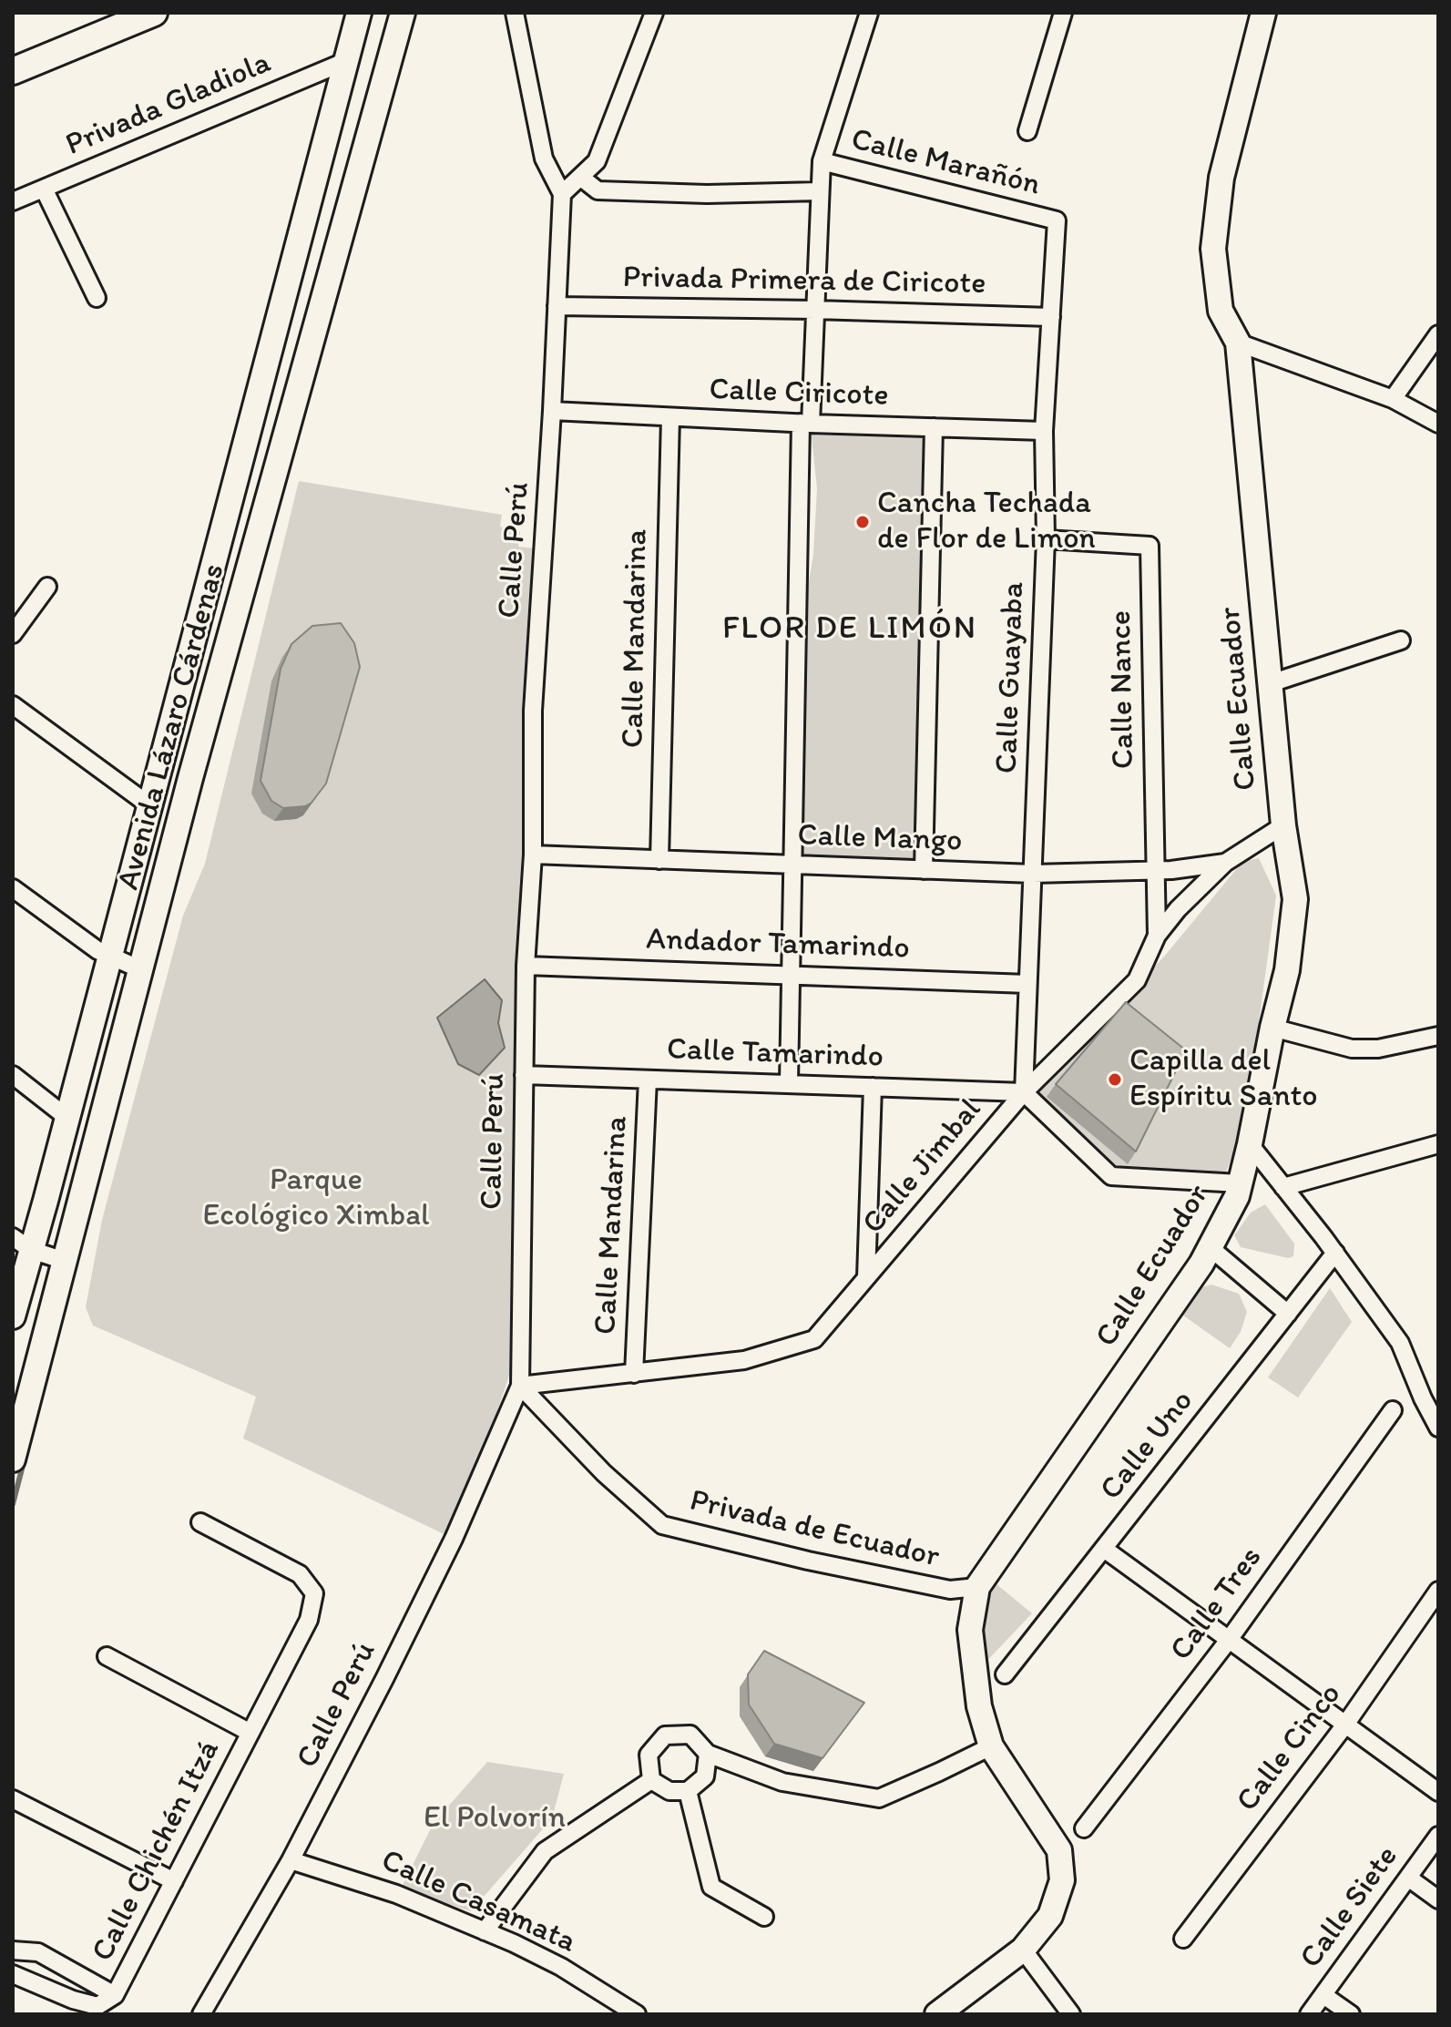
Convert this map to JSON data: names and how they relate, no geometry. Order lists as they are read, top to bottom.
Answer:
{
  "streets": {
    "main road": ["Calle Ecuador", "Avenida Lázaro Cárdenas"],
    "street": [
      "Privada Gladiola",
      "Calle Marañón",
      "Privada Primera de Ciricote",
      "Calle Ciricote",
      "Calle Perú",
      "Calle Mandarina",
      "Calle Guayaba",
      "Calle Nance",
      "Calle Mango",
      "Andador Tamarindo",
      "Calle Tamarindo",
      "Calle Jimbal",
      "Calle Uno",
      "Privada de Ecuador",
      "Calle Tres",
      "Calle Cinco",
      "Calle Chichén Itzá",
      "Calle Casamata",
      "Calle Siete"
    ]
  },
  "crossings": [
    ["Privada Gladiola", "Avenida Lázaro Cárdenas"],
    ["Calle Marañón", "Calle Guayaba"],
    ["Privada Primera de Ciricote", "Calle Perú"],
    ["Privada Primera de Ciricote", "Calle Guayaba"],
    ["Calle Ciricote", "Calle Perú"],
    ["Calle Ciricote", "Calle Mandarina"],
    ["Calle Ciricote", "Calle Guayaba"],
    ["Calle Perú", "Calle Mango"],
    ["Calle Perú", "Andador Tamarindo"],
    ["Calle Perú", "Calle Tamarindo"],
    ["Calle Perú", "Calle Jimbal"],
    ["Calle Perú", "Privada de Ecuador"],
    ["Calle Perú", "Calle Casamata"],
    ["Calle Mandarina", "Calle Mango"],
    ["Calle Mandarina", "Calle Tamarindo"],
    ["Calle Mandarina", "Calle Jimbal"],
    ["Calle Guayaba", "Calle Nance"],
    ["Calle Guayaba", "Calle Mango"],
    ["Calle Guayaba", "Andador Tamarindo"],
    ["Calle Guayaba", "Calle Tamarindo"],
    ["Calle Guayaba", "Calle Jimbal"],
    ["Calle Nance", "Calle Mango"],
    ["Calle Nance", "Calle Jimbal"],
    ["Calle Ecuador", "Calle Jimbal"],
    ["Calle Ecuador", "Privada de Ecuador"],
    ["Calle Mango", "Calle Jimbal"],
    ["Calle Tamarindo", "Calle Jimbal"],
    ["Calle Jimbal", "Privada de Ecuador"]
  ],
  "districts": ["FLOR DE LIMÓN"],
  "parks": ["Parque Ecológico Ximbal", "El Polvorín"],
  "places": ["Cancha Techada de Flor de Limon", "Capilla del Espíritu Santo"]
}
